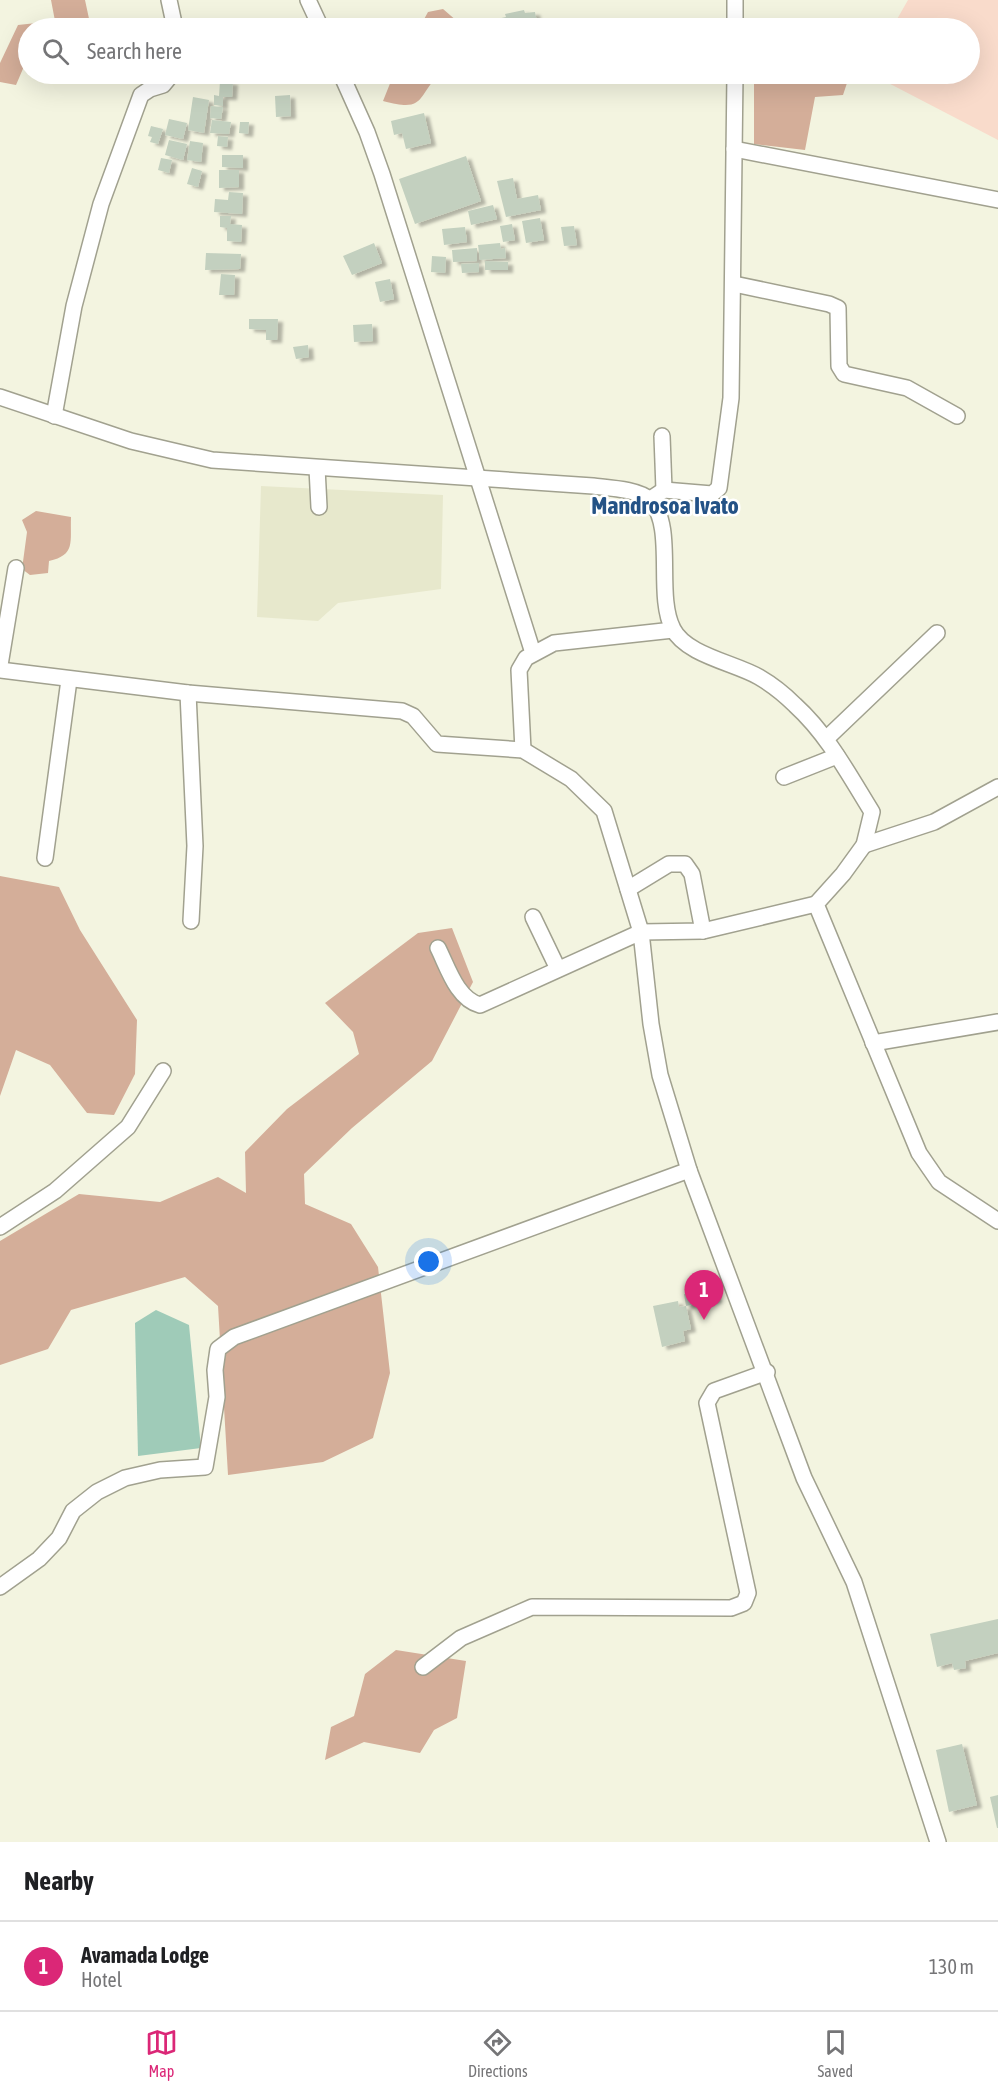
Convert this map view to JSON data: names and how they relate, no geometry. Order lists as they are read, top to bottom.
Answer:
{
  "districts": ["Mandrosoa Ivato"],
  "page": {
    "search": "Search here",
    "pins": "1",
    "heading": "Nearby",
    "list": [
      {
        "mark": "1",
        "name": "Avamada Lodge",
        "note": "Hotel",
        "value": "130 m"
      }
    ],
    "nav": ["Map", "Directions", "Saved"]
  }
}
